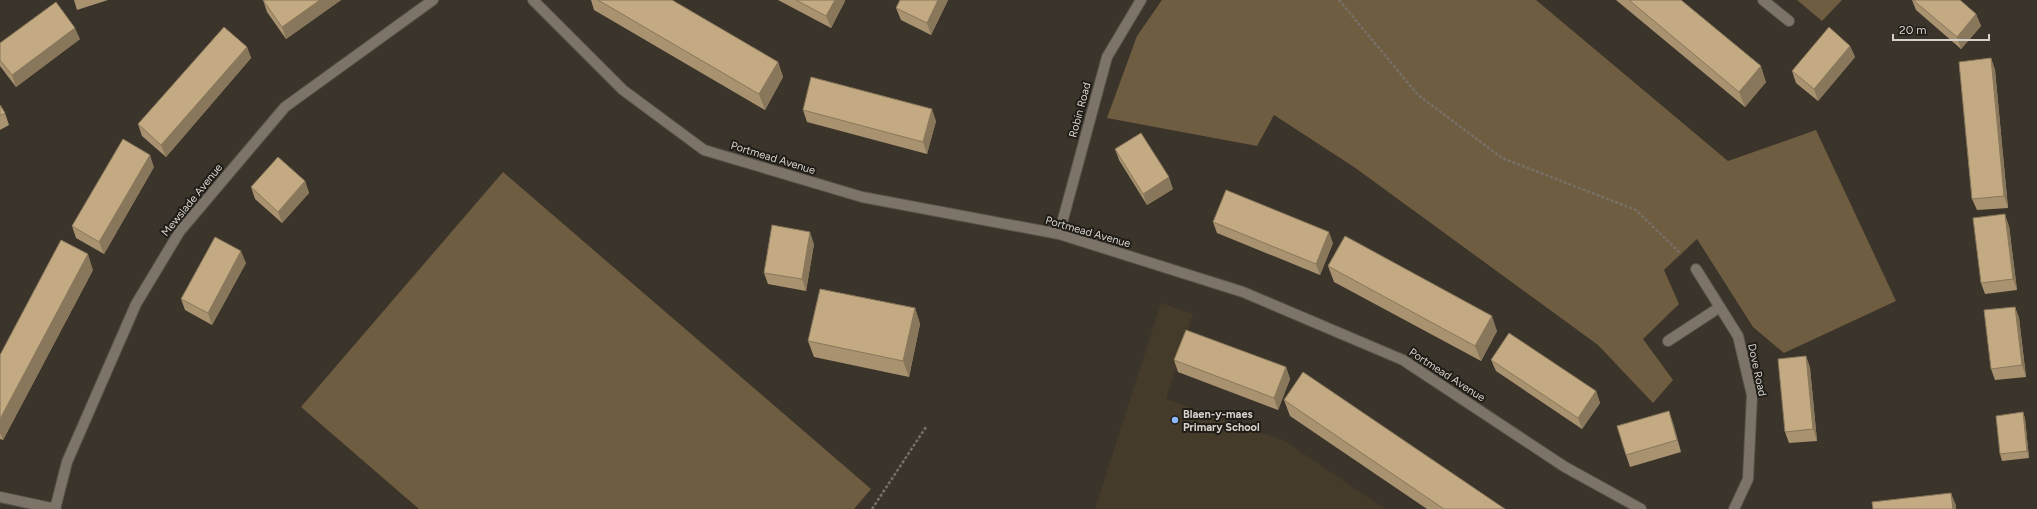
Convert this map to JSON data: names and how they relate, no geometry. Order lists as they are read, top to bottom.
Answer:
{
  "streets": {
    "street": [
      "Robin Road",
      "Portmead Avenue",
      "Mewslade Avenue",
      "Dove Road"
    ]
  },
  "crossings": [
    ["Robin Road", "Portmead Avenue"]
  ],
  "places": ["Blaen-y-maes Primary School"],
  "scale_bar": "20 m"
}
